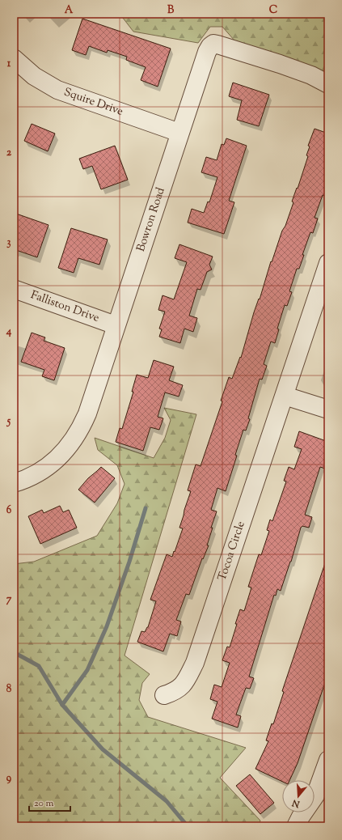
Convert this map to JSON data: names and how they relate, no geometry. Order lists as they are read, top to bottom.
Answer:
{
  "streets": {
    "street": [
      "Squire Drive",
      "Bowron Road",
      "Falliston Drive",
      "Tocoa Circle"
    ]
  },
  "crossings": [
    ["Squire Drive", "Bowron Road"],
    ["Bowron Road", "Falliston Drive"]
  ],
  "scale_bar": "20 m",
  "north": "bottom",
  "grid": {
    "columns": ["A", "B", "C"],
    "rows": [
      "1",
      "2",
      "3",
      "4",
      "5",
      "6",
      "7",
      "8",
      "9"
    ]
  }
}
